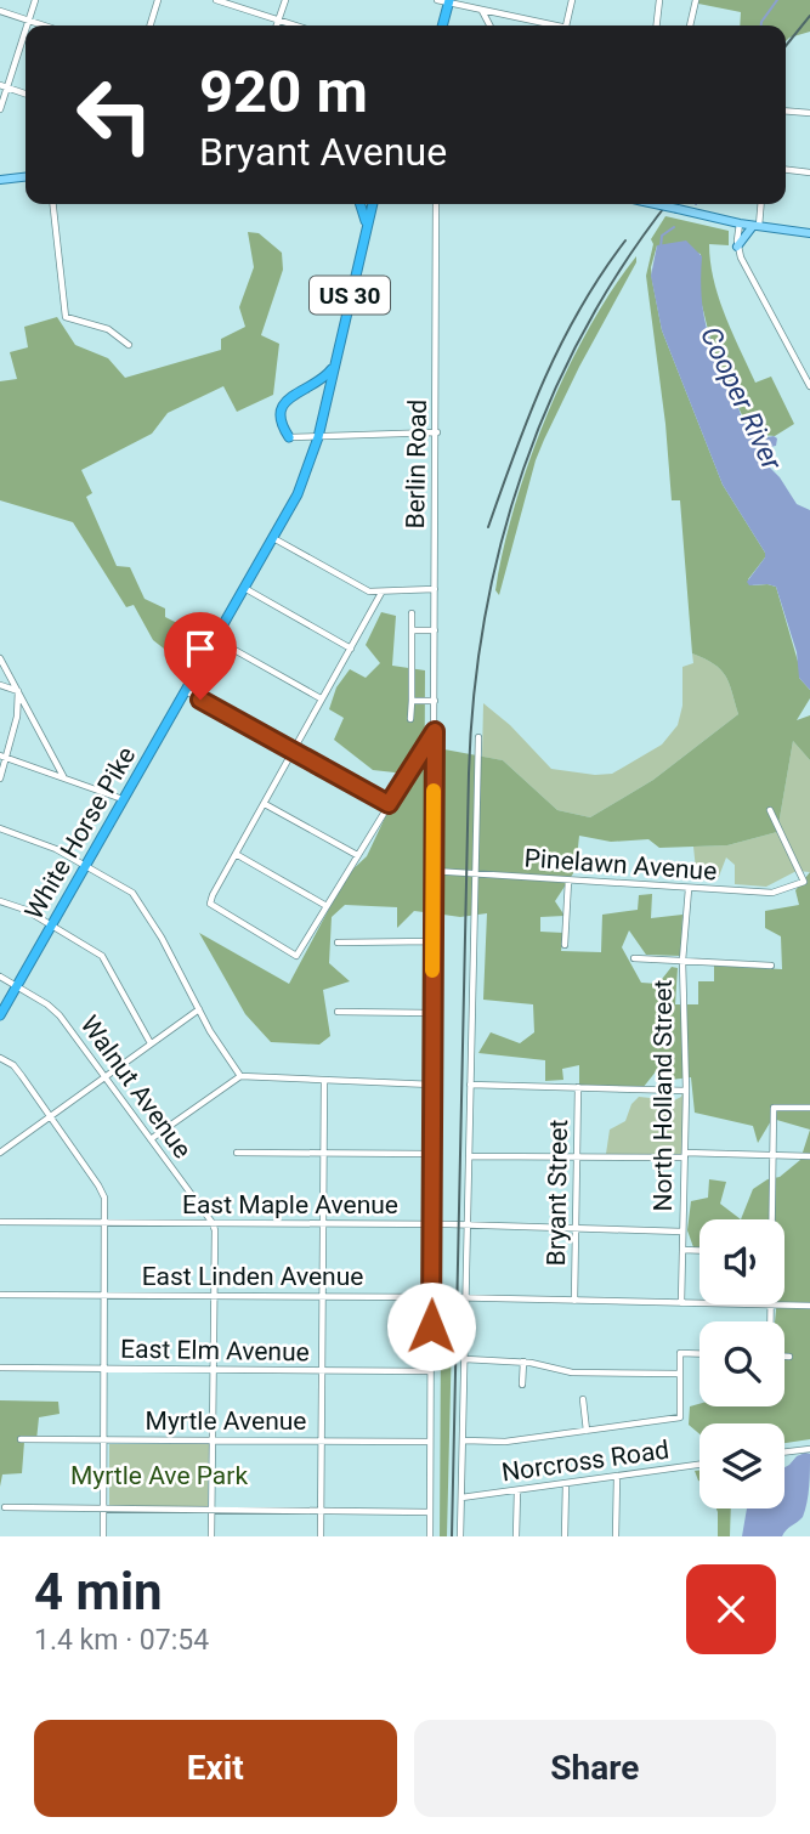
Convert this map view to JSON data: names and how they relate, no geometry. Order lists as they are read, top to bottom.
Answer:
{
  "streets": {
    "highway": ["US 30", "White Horse Pike"],
    "street": [
      "Berlin Road",
      "Pinelawn Avenue",
      "Walnut Avenue",
      "North Holland Street",
      "Bryant Street",
      "East Maple Avenue",
      "East Linden Avenue",
      "East Elm Avenue",
      "Myrtle Avenue",
      "Norcross Road"
    ]
  },
  "crossings": [
    ["Berlin Road", "Pinelawn Avenue"],
    ["Berlin Road", "East Maple Avenue"],
    ["Berlin Road", "East Linden Avenue"],
    ["Berlin Road", "East Elm Avenue"],
    ["Berlin Road", "Myrtle Avenue"],
    ["White Horse Pike", "Walnut Avenue"],
    ["Pinelawn Avenue", "North Holland Street"],
    ["Walnut Avenue", "East Maple Avenue"],
    ["North Holland Street", "East Maple Avenue"],
    ["North Holland Street", "East Linden Avenue"],
    ["Bryant Street", "East Maple Avenue"],
    ["Bryant Street", "East Linden Avenue"]
  ],
  "water": ["Cooper River"],
  "parks": ["Myrtle Ave Park"],
  "page": {
    "turn": ["920 m", "Bryant Avenue"],
    "heading": ["4 min", "1.4 km · 07:54"],
    "buttons": ["Exit", "Share"]
  }
}
